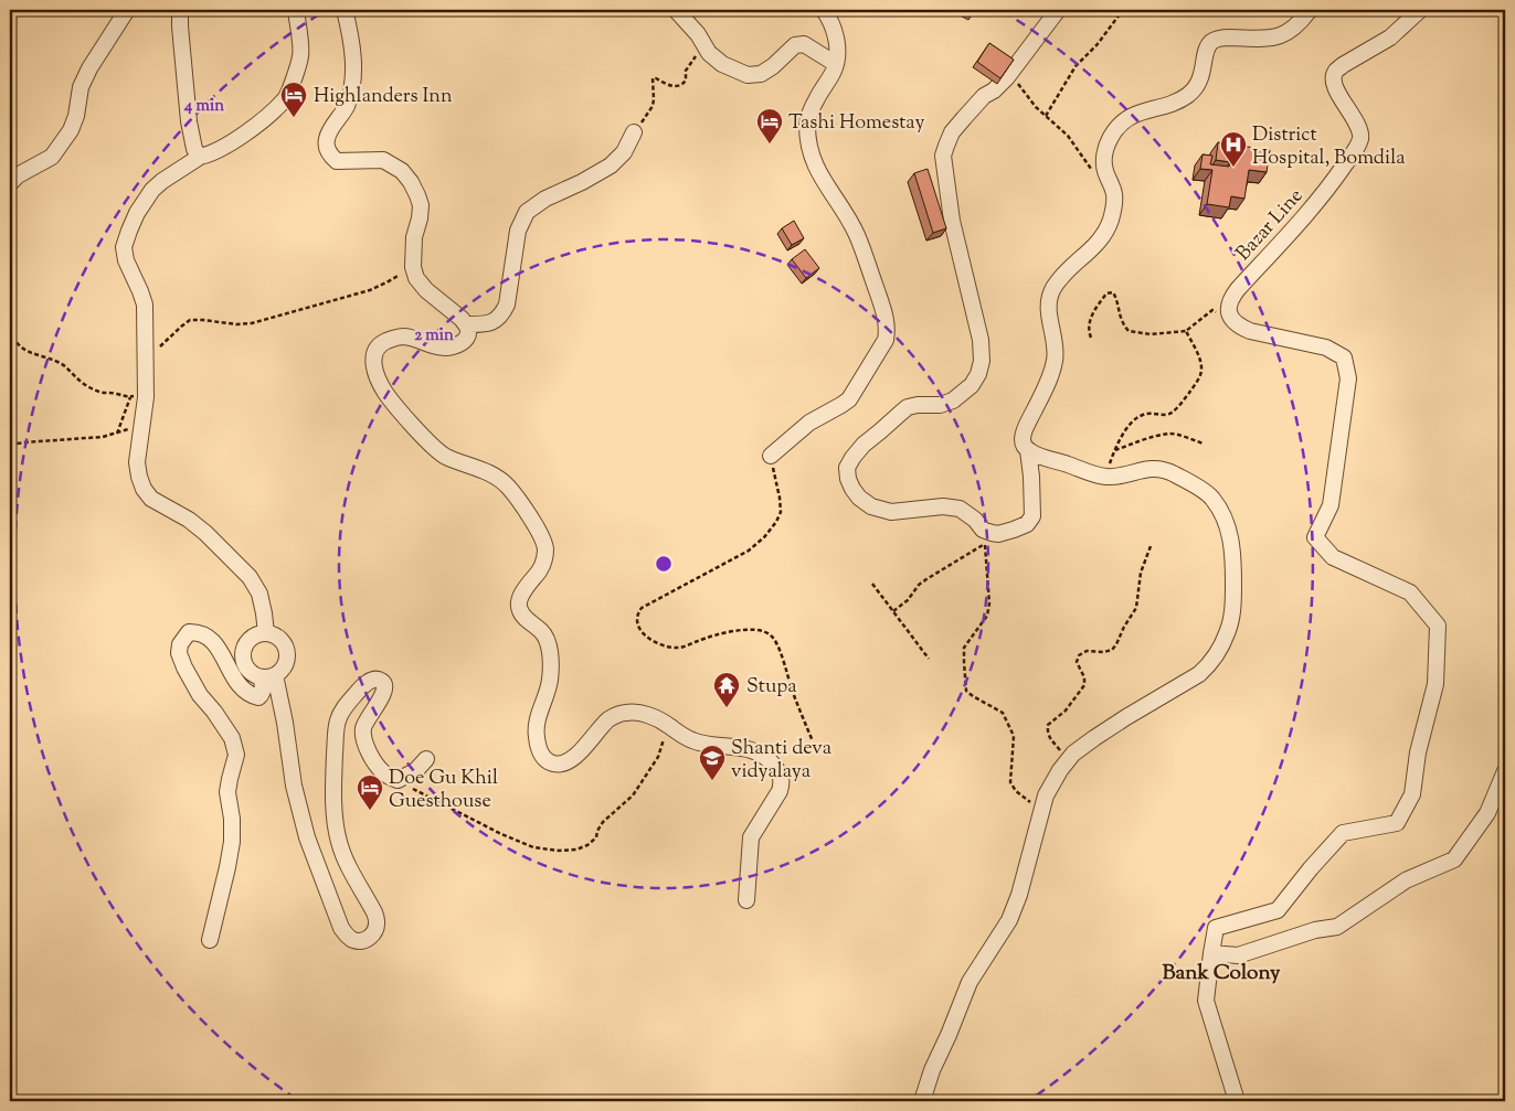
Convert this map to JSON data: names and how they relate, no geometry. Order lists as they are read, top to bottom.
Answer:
{
  "streets": {
    "street": ["Bazar Line"]
  },
  "districts": ["Bank Colony"],
  "places": {
    "hotel": ["Highlanders Inn", "Tashi Homestay", "Doe Gu Khil Guesthouse"],
    "hospital": ["District Hospital, Bomdila"],
    "temple": ["Stupa"],
    "school or university": ["Shanti deva vidyalaya"]
  },
  "rings": ["4 min", "2 min"]
}
